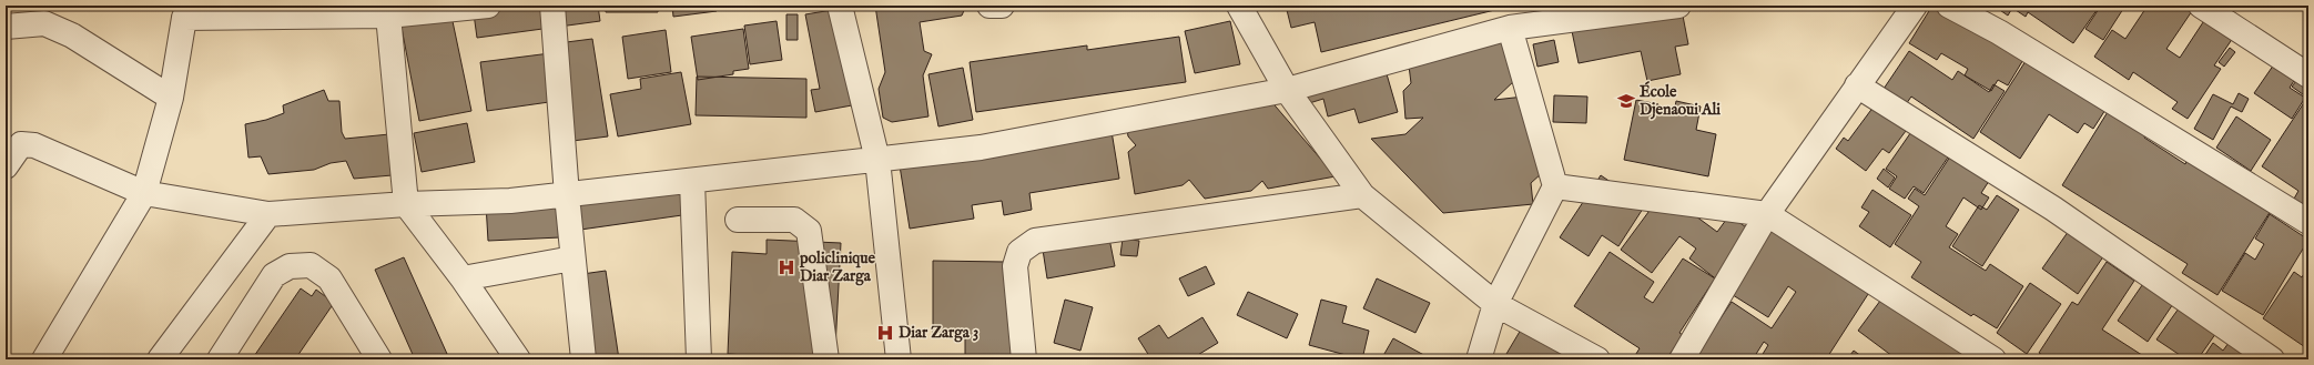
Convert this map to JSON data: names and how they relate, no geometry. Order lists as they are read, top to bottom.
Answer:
{
  "places": {
    "school or university": ["École Djenaoui Ali"],
    "hospital": ["policlinique Diar Zarga", "Diar Zarga 3"]
  }
}
